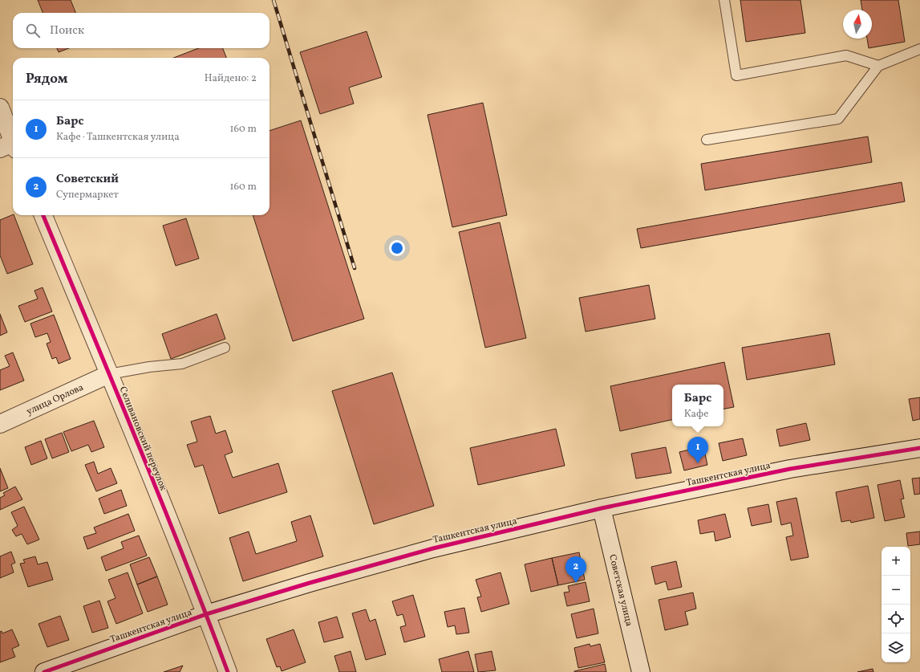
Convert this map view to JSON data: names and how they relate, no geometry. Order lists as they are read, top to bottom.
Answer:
{
  "streets": {
    "street": [
      "улица Орлова",
      "Селивановский переулок",
      "Ташкентская улица",
      "Советская улица"
    ]
  },
  "crossings": [
    ["улица Орлова", "Селивановский переулок"],
    ["Селивановский переулок", "Ташкентская улица"],
    ["Ташкентская улица", "Советская улица"]
  ],
  "north": "top",
  "page": {
    "search": "Поиск",
    "heading": ["Рядом", "Найдено: 2"],
    "list": [
      {
        "mark": "1",
        "name": "Барс",
        "note": "Кафе · Ташкентская улица",
        "value": "160 m"
      },
      {
        "mark": "2",
        "name": "Советский",
        "note": "Супермаркет",
        "value": "160 m"
      }
    ],
    "popup": ["Барс", "Кафе"],
    "pins": ["1", "2"],
    "map_buttons": ["+", "−"]
  }
}
